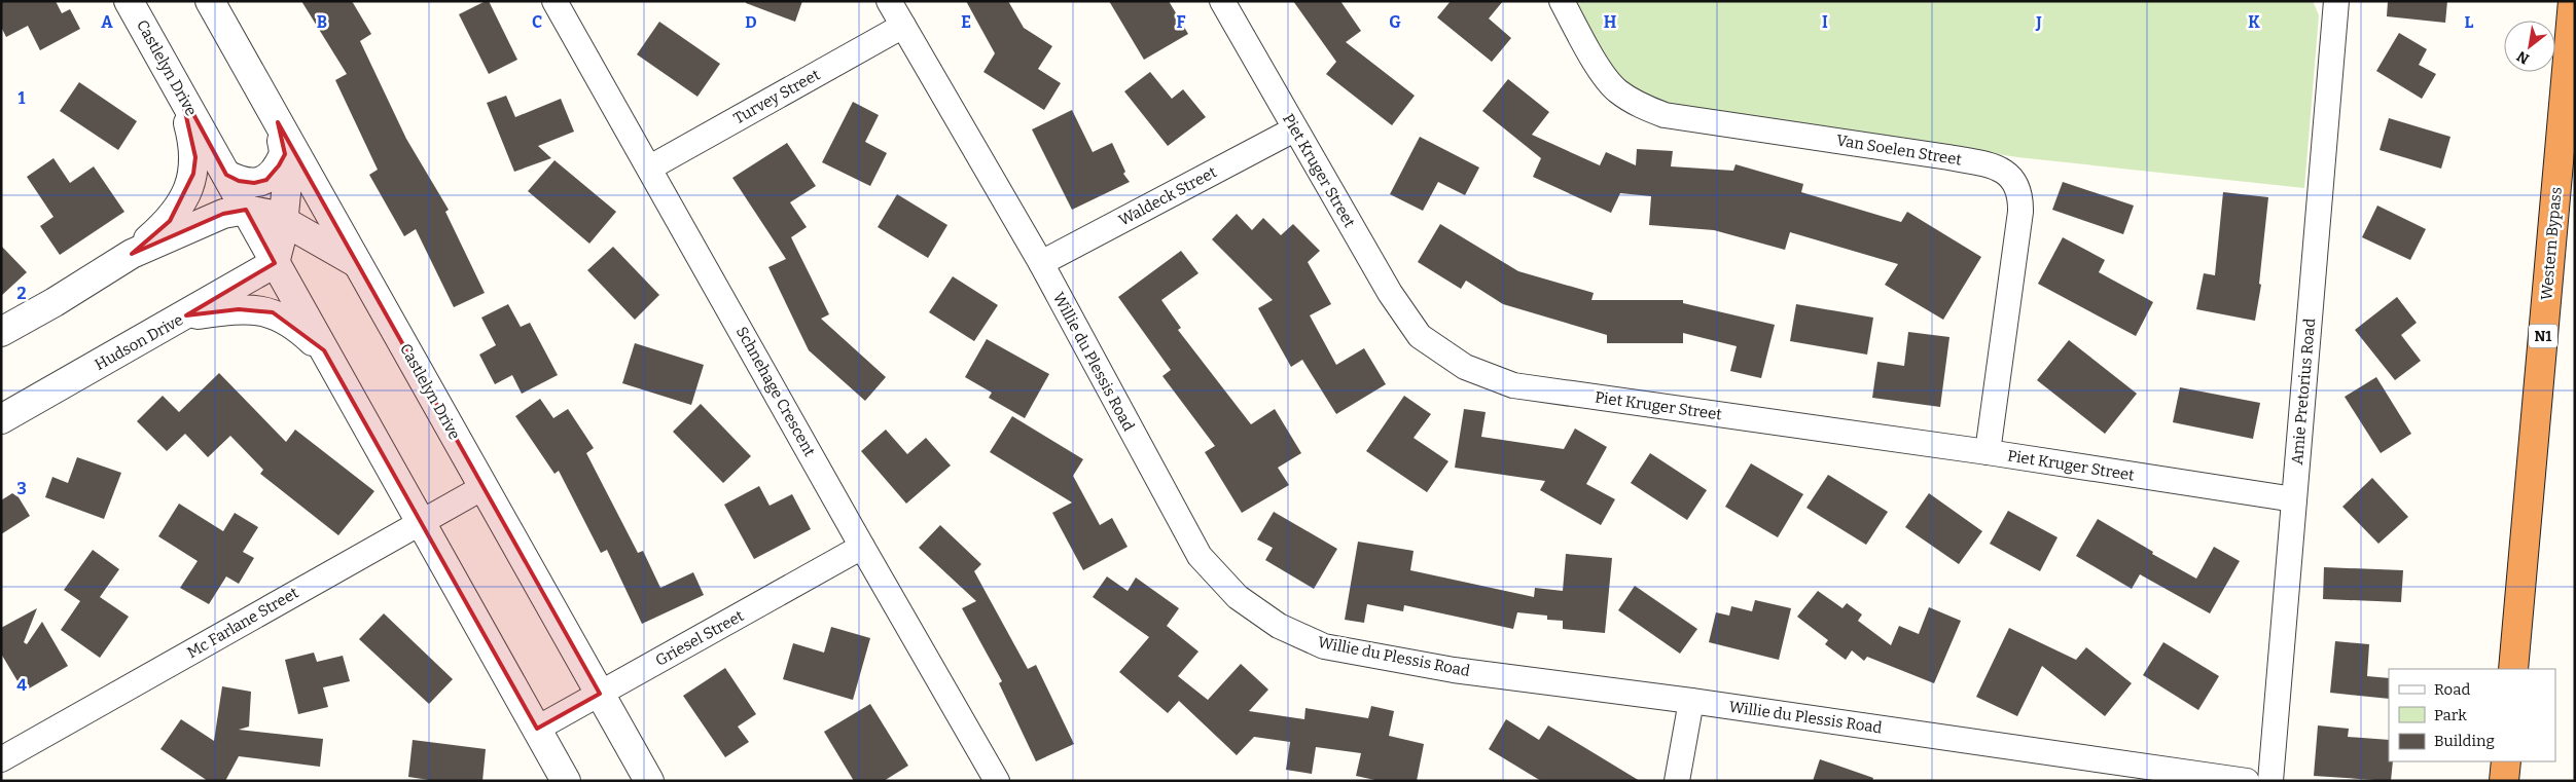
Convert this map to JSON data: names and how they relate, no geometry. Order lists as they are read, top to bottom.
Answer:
{
  "streets": {
    "highway": ["Western Bypass", "N1"],
    "street": [
      "Castlelyn Drive",
      "Turvey Street",
      "Van Soelen Street",
      "Piet Kruger Street",
      "Waldeck Street",
      "Hudson Drive",
      "Willie du Plessis Road",
      "Schnehage Crescent",
      "Amie Pretorius Road",
      "Mc Farlane Street",
      "Griesel Street"
    ]
  },
  "crossings": [
    ["Castlelyn Drive", "Hudson Drive"],
    ["Castlelyn Drive", "Mc Farlane Street"],
    ["Castlelyn Drive", "Griesel Street"],
    ["Turvey Street", "Willie du Plessis Road"],
    ["Turvey Street", "Schnehage Crescent"],
    ["Van Soelen Street", "Piet Kruger Street"],
    ["Piet Kruger Street", "Waldeck Street"],
    ["Piet Kruger Street", "Amie Pretorius Road"],
    ["Waldeck Street", "Willie du Plessis Road"],
    ["Schnehage Crescent", "Griesel Street"]
  ],
  "legend": ["Road", "Park", "Building"],
  "north": "bottom left",
  "grid": {
    "columns": [
      "A",
      "B",
      "C",
      "D",
      "E",
      "F",
      "G",
      "H",
      "I",
      "J",
      "K",
      "L"
    ],
    "rows": [
      "1",
      "2",
      "3",
      "4"
    ]
  }
}
